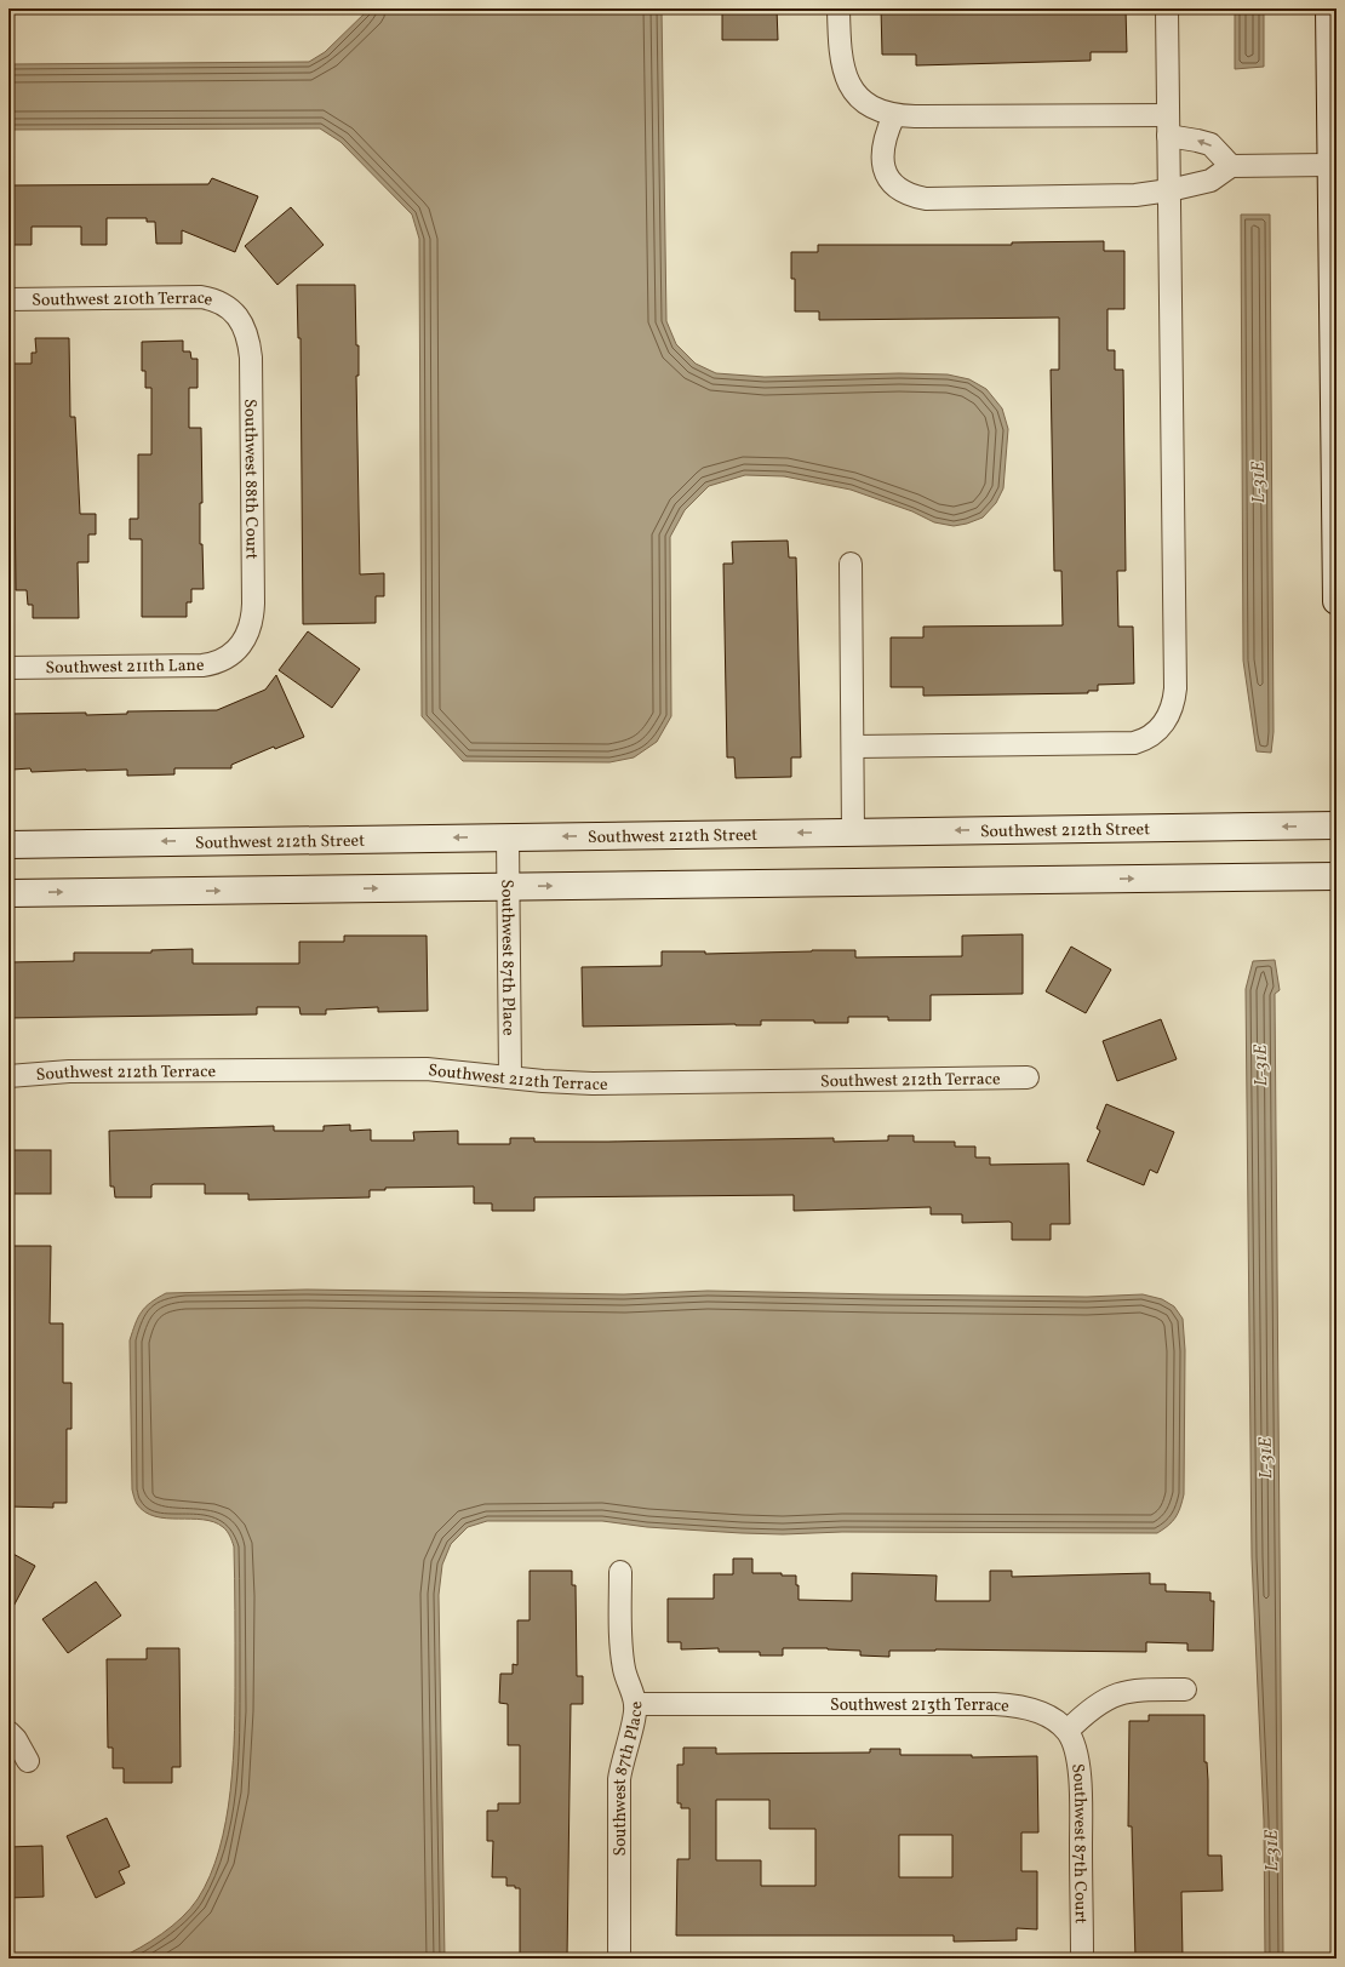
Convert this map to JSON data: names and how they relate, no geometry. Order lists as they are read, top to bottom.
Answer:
{
  "streets": {
    "street": [
      "Southwest 210th Terrace",
      "Southwest 88th Court",
      "Southwest 211th Lane",
      "Southwest 212th Street",
      "Southwest 87th Place",
      "Southwest 212th Terrace",
      "Southwest 213th Terrace",
      "Southwest 87th Court"
    ]
  },
  "crossings": [
    ["Southwest 210th Terrace", "Southwest 88th Court"],
    ["Southwest 88th Court", "Southwest 211th Lane"],
    ["Southwest 212th Street", "Southwest 87th Place"],
    ["Southwest 87th Place", "Southwest 212th Terrace"],
    ["Southwest 87th Place", "Southwest 213th Terrace"],
    ["Southwest 213th Terrace", "Southwest 87th Court"]
  ],
  "water": ["L-31E"]
}
